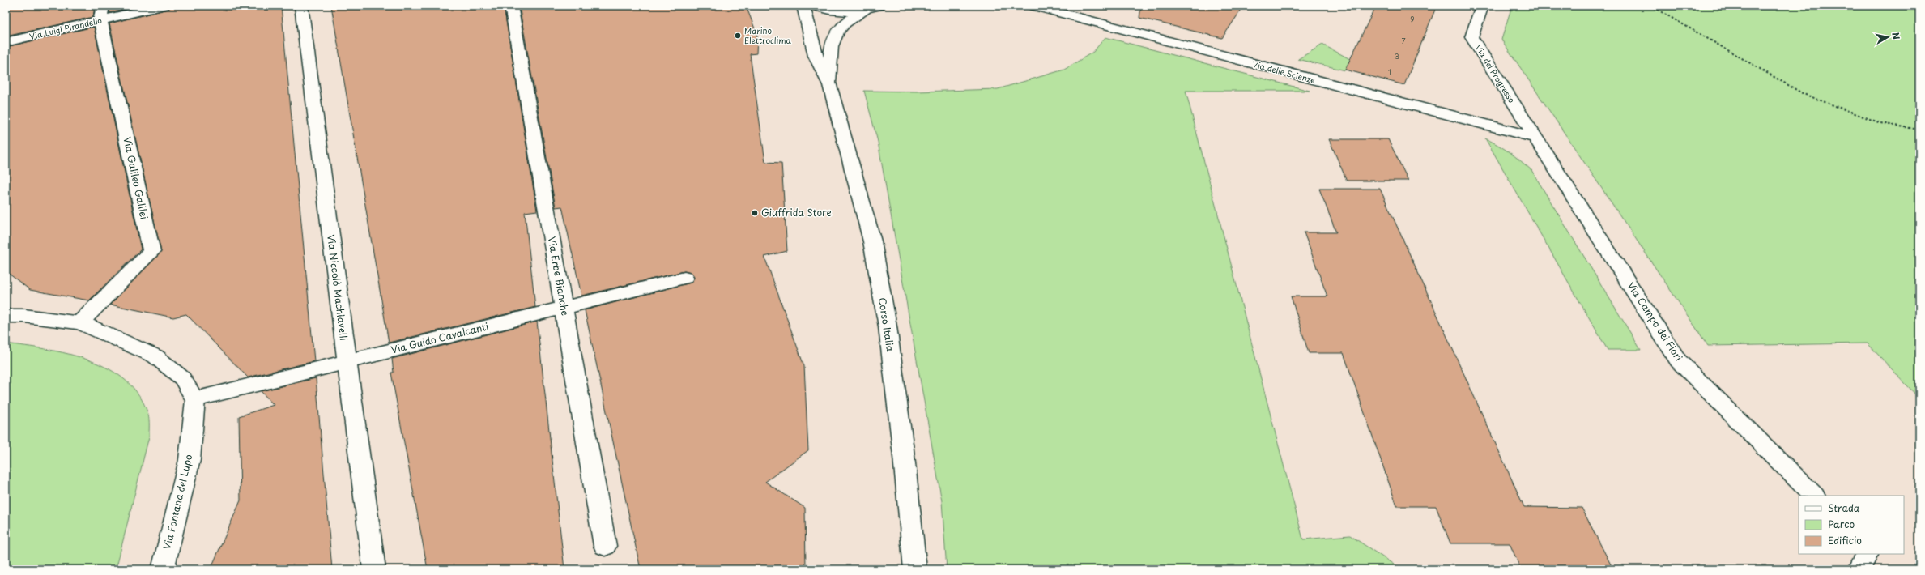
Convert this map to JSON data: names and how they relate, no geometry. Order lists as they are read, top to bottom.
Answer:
{
  "streets": {
    "street": [
      "Via Luigi Pirandello",
      "Via delle Scienze",
      "Via del Progresso",
      "Via Galileo Galilei",
      "Via Erbe Bianche",
      "Via Niccolò Machiavelli",
      "Via Campo dei Fiori",
      "Corso Italia",
      "Via Guido Cavalcanti",
      "Via Fontana del Lupo"
    ]
  },
  "crossings": [
    ["Via Luigi Pirandello", "Via Galileo Galilei"],
    ["Via delle Scienze", "Via del Progresso"],
    ["Via delle Scienze", "Via Campo dei Fiori"],
    ["Via del Progresso", "Via Campo dei Fiori"],
    ["Via Erbe Bianche", "Via Guido Cavalcanti"],
    ["Via Niccolò Machiavelli", "Via Guido Cavalcanti"],
    ["Via Guido Cavalcanti", "Via Fontana del Lupo"]
  ],
  "places": ["Marino Elettroclima", "Giuffrida Store"],
  "house_numbers": [
    "9",
    "7",
    "3",
    "1"
  ],
  "legend": ["Strada", "Parco", "Edificio"],
  "north": "right"
}
